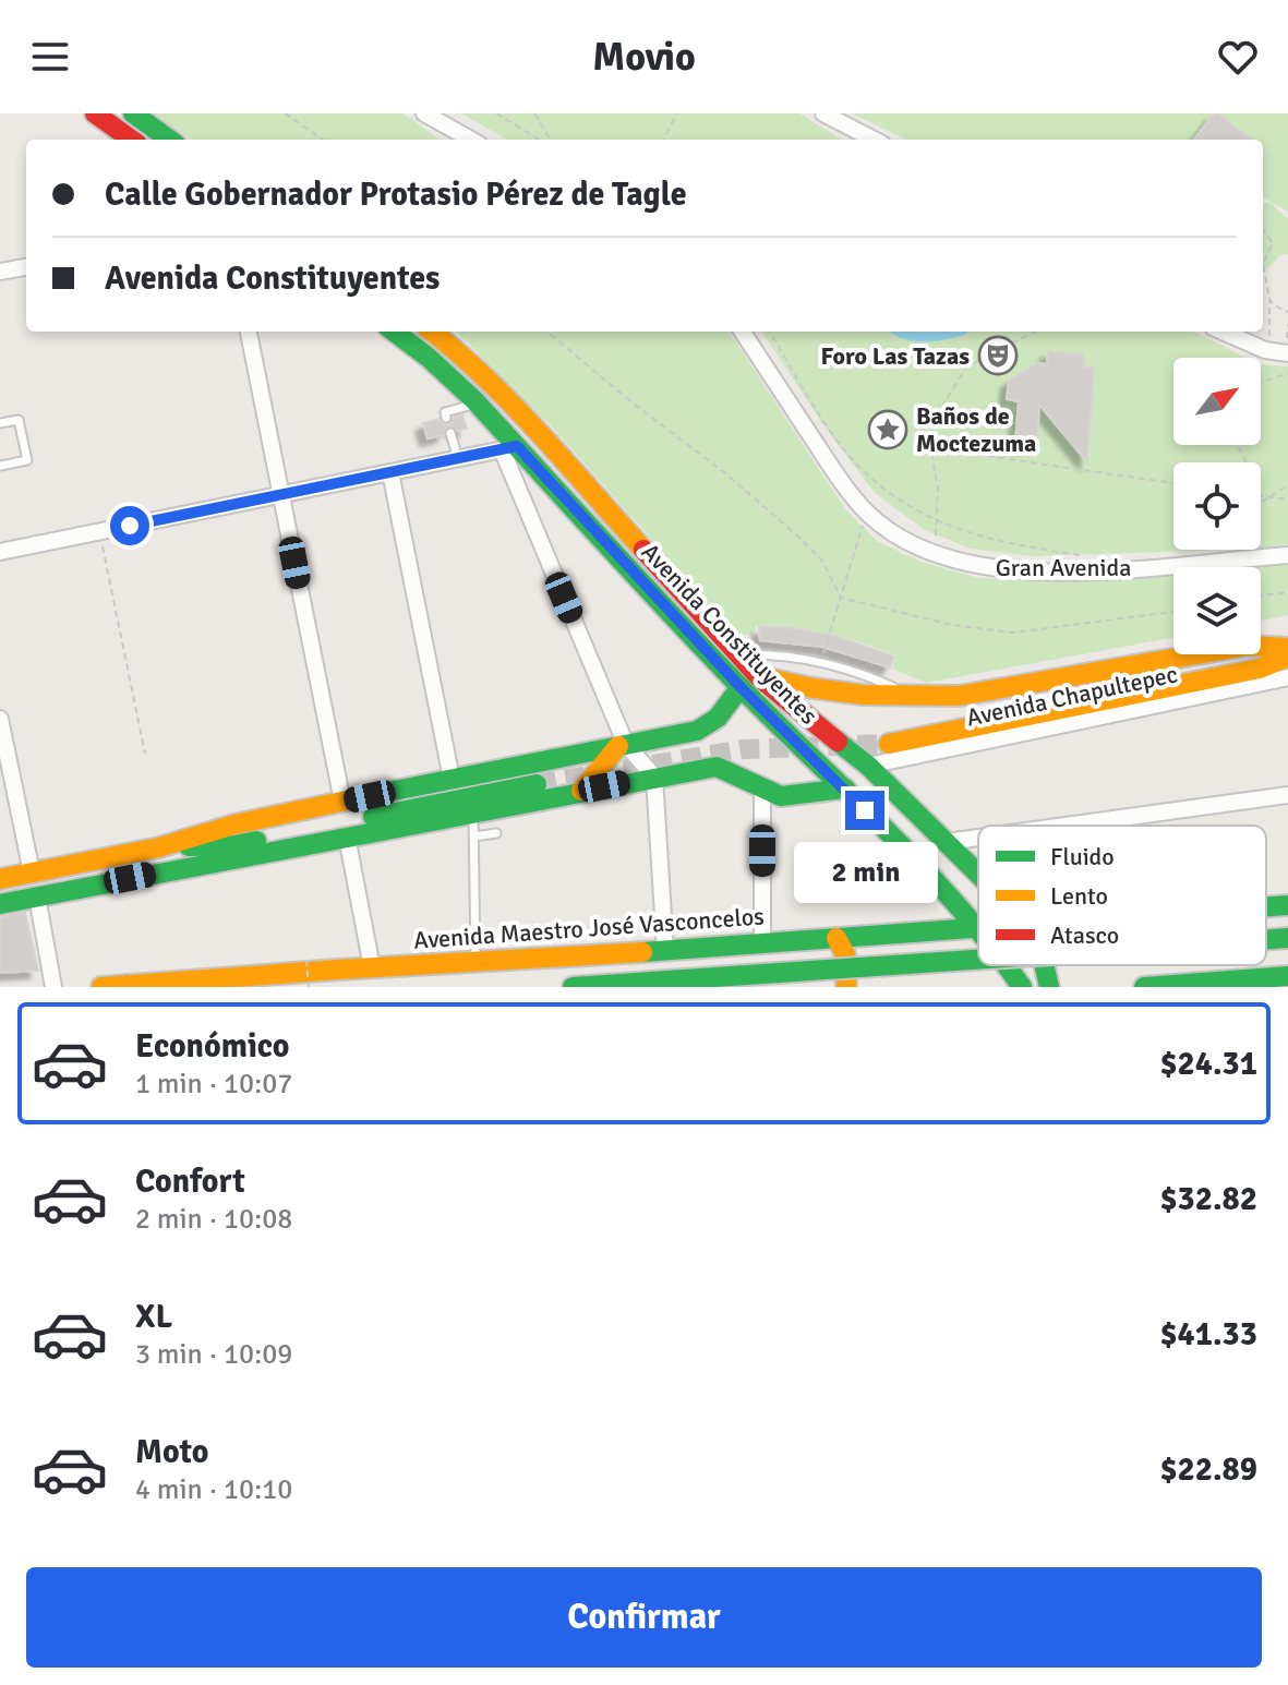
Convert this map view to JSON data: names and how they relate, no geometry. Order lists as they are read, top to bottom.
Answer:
{
  "streets": {
    "main road": ["Avenida Constituyentes", "Avenida Chapultepec", "Avenida Maestro José Vasconcelos"],
    "street": ["Gran Avenida"]
  },
  "crossings": [
    ["Avenida Constituyentes", "Avenida Chapultepec"],
    ["Avenida Constituyentes", "Avenida Maestro José Vasconcelos"]
  ],
  "places": {
    "theatre": ["Foro Las Tazas"],
    "place": ["Baños de Moctezuma"]
  },
  "legend": ["Fluido", "Lento", "Atasco"],
  "north": "top right",
  "page": {
    "header": "Movio",
    "banner": ["Calle Gobernador Protasio Pérez de Tagle", "Avenida Constituyentes"],
    "bubble": "2 min",
    "list": [
      {
        "name": "Económico",
        "note": "1 min · 10:07",
        "value": "$24.31"
      },
      {
        "name": "Confort",
        "note": "2 min · 10:08",
        "value": "$32.82"
      },
      {
        "name": "XL",
        "note": "3 min · 10:09",
        "value": "$41.33"
      },
      {
        "name": "Moto",
        "note": "4 min · 10:10",
        "value": "$22.89"
      }
    ],
    "buttons": "Confirmar"
  }
}
